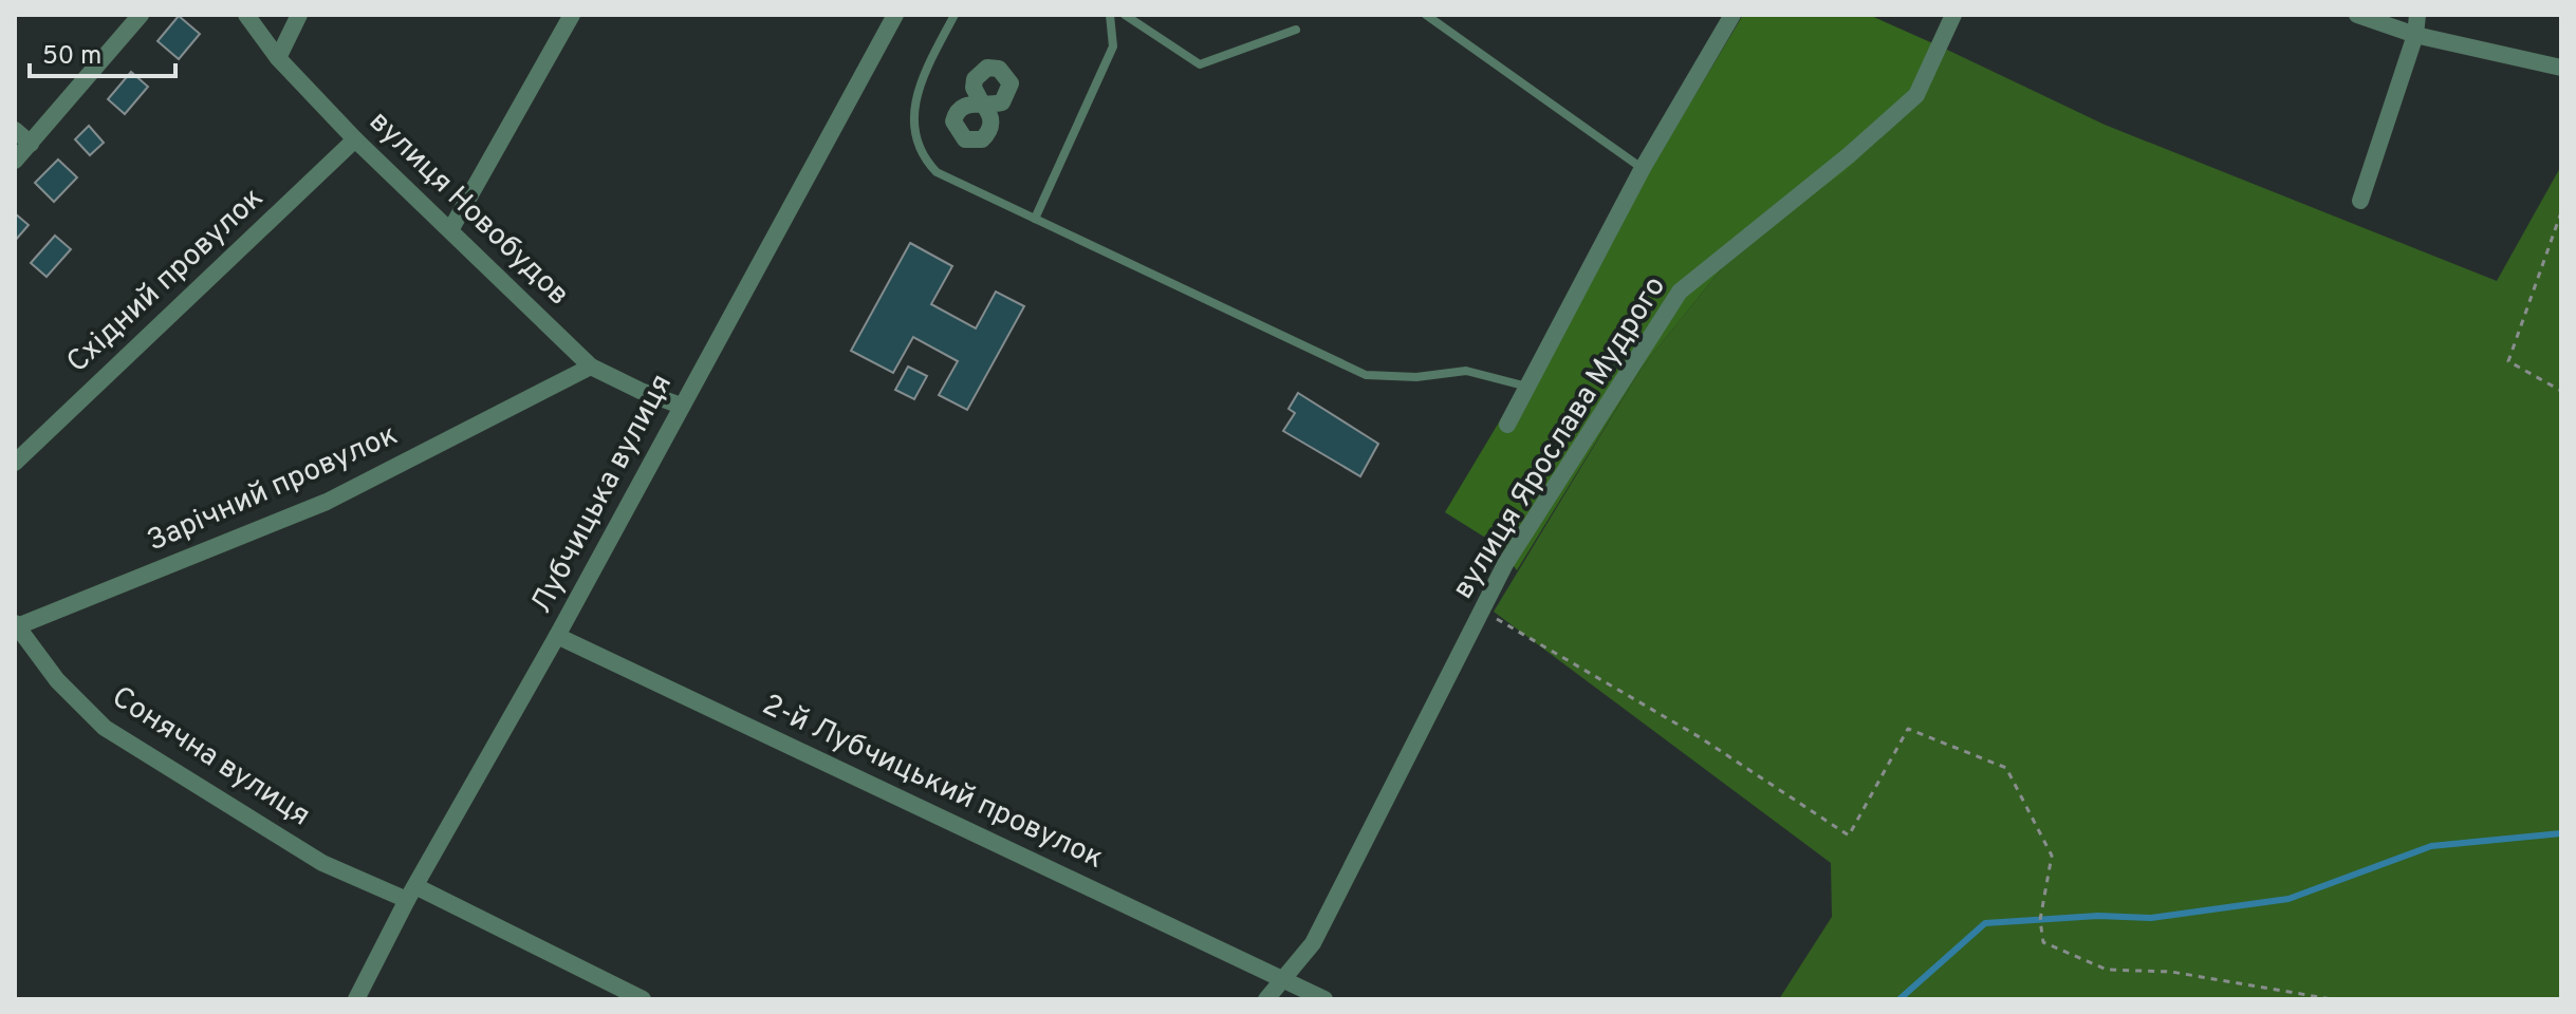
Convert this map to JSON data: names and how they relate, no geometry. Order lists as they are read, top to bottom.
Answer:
{
  "streets": {
    "street": [
      "вулиця Новобудов",
      "Східний провулок",
      "вулиця Ярослава Мудрого",
      "Зарічний провулок",
      "Лубчицька вулиця",
      "Сонячна вулиця",
      "2-й Лубчицький провулок"
    ]
  },
  "crossings": [
    ["вулиця Новобудов", "Східний провулок"],
    ["вулиця Новобудов", "Зарічний провулок"],
    ["вулиця Новобудов", "Лубчицька вулиця"],
    ["вулиця Ярослава Мудрого", "2-й Лубчицький провулок"],
    ["Зарічний провулок", "Сонячна вулиця"],
    ["Лубчицька вулиця", "Сонячна вулиця"],
    ["Лубчицька вулиця", "2-й Лубчицький провулок"]
  ],
  "scale_bar": "50 m"
}
